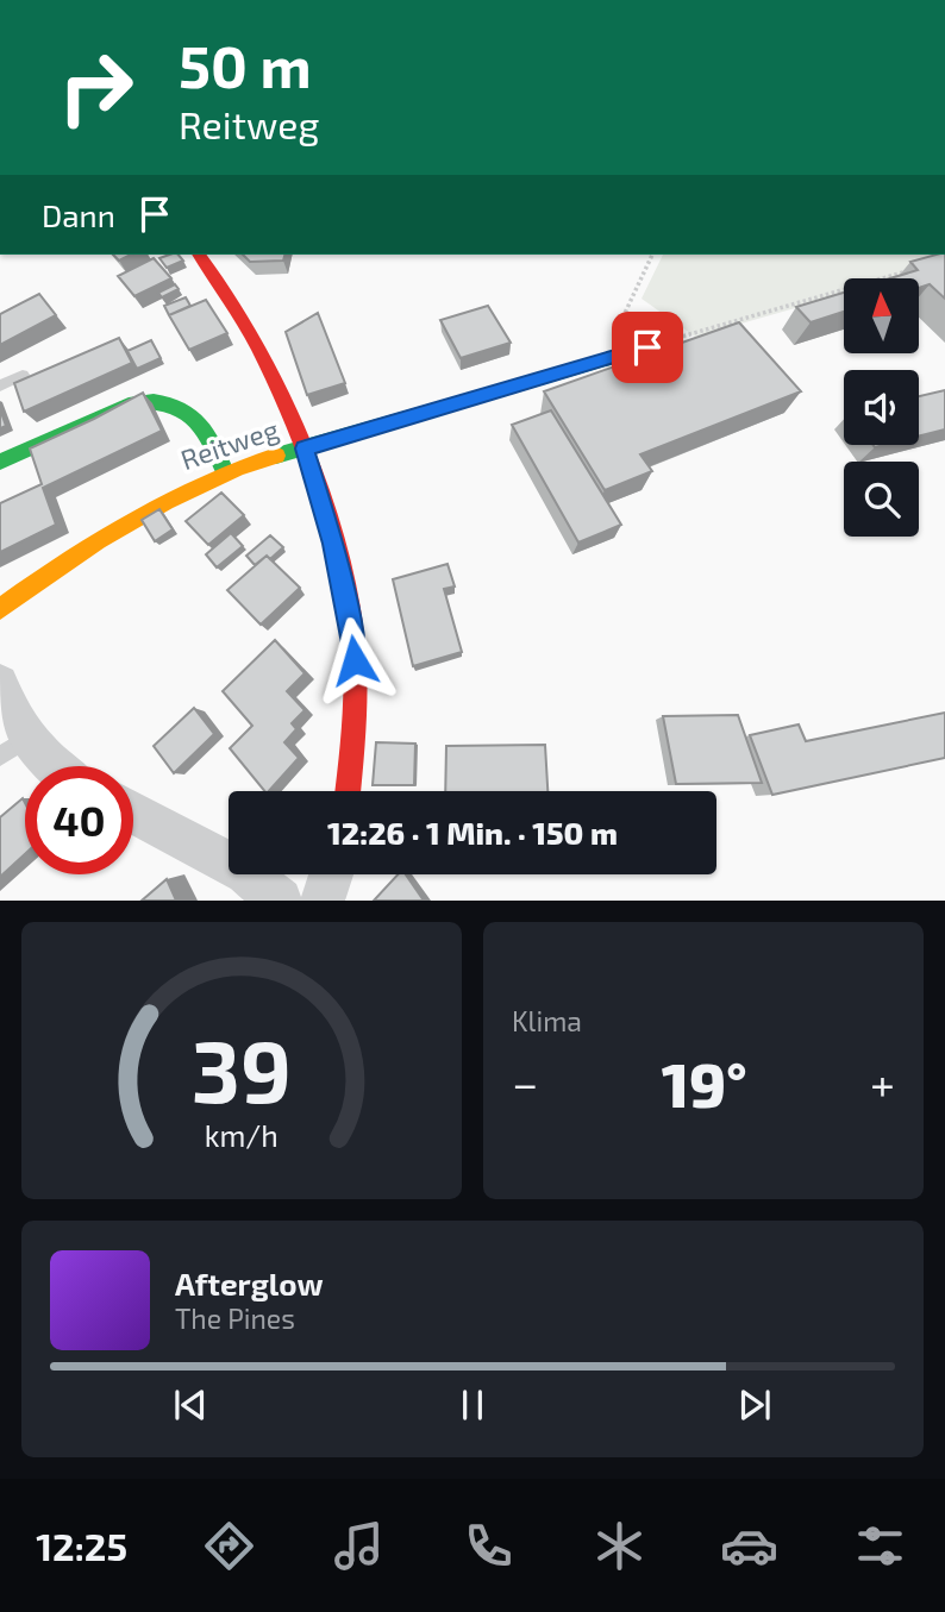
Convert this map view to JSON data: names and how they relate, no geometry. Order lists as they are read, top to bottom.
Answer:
{
  "streets": {
    "street": ["Reitweg"]
  },
  "north": "top",
  "page": {
    "turn": ["50 m", "Reitweg"],
    "then": "Dann",
    "limit": "40",
    "trip": "12:26 · 1 Min. · 150 m",
    "tile": "Klima",
    "heat": ["−", "19°", "+"],
    "song": ["Afterglow", "The Pines"],
    "tabs": "12:25",
    "gauge": ["39", "km/h"]
  }
}
